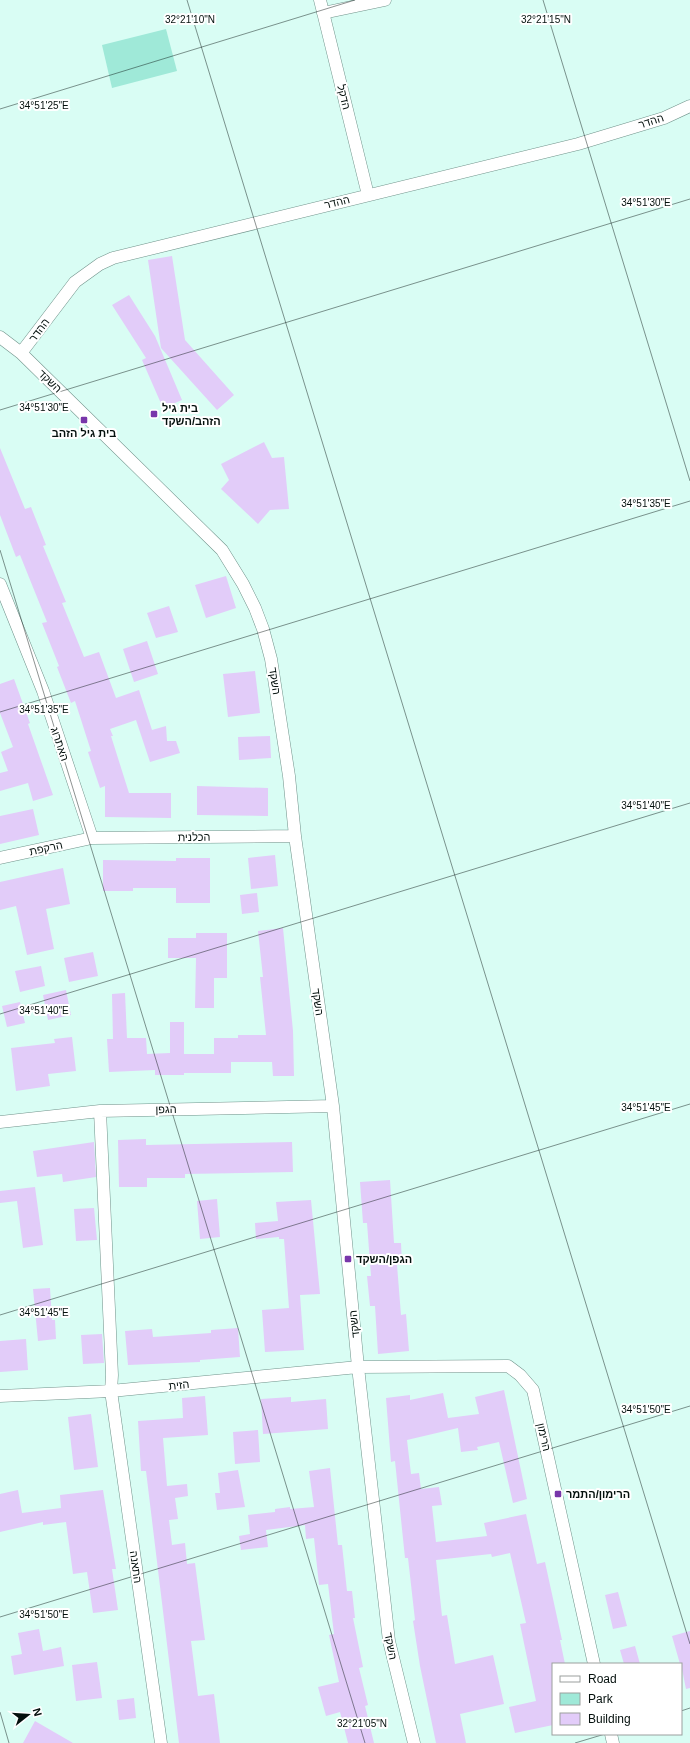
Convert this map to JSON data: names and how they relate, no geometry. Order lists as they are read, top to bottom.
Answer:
{
  "streets": {
    "street": [
      "הדקל",
      "ההדר",
      "השקד",
      "האתרוג",
      "הכלנית",
      "הרקפת",
      "הגפן",
      "הזית",
      "הרימון",
      "התאנה"
    ]
  },
  "crossings": [
    ["הדקל", "ההדר"],
    ["ההדר", "השקד"],
    ["השקד", "הכלנית"],
    ["השקד", "הגפן"],
    ["השקד", "הזית"],
    ["השקד", "הרימון"],
    ["האתרוג", "הכלנית"],
    ["האתרוג", "הרקפת"],
    ["הכלנית", "הרקפת"],
    ["הגפן", "התאנה"],
    ["הזית", "הרימון"],
    ["הזית", "התאנה"]
  ],
  "places": {
    "transit": [
      "בית גיל הזהב/השקד",
      "בית גיל הזהב",
      "הגפן/השקד",
      "הרימון/התמר"
    ]
  },
  "legend": ["Road", "Park", "Building"],
  "north": "right",
  "coordinates": [
    "32°21'10\"N",
    "32°21'15\"N",
    "34°51'25\"E",
    "34°51'30\"E",
    "34°51'35\"E",
    "34°51'40\"E",
    "34°51'45\"E",
    "34°51'50\"E",
    "32°21'05\"N"
  ]
}
